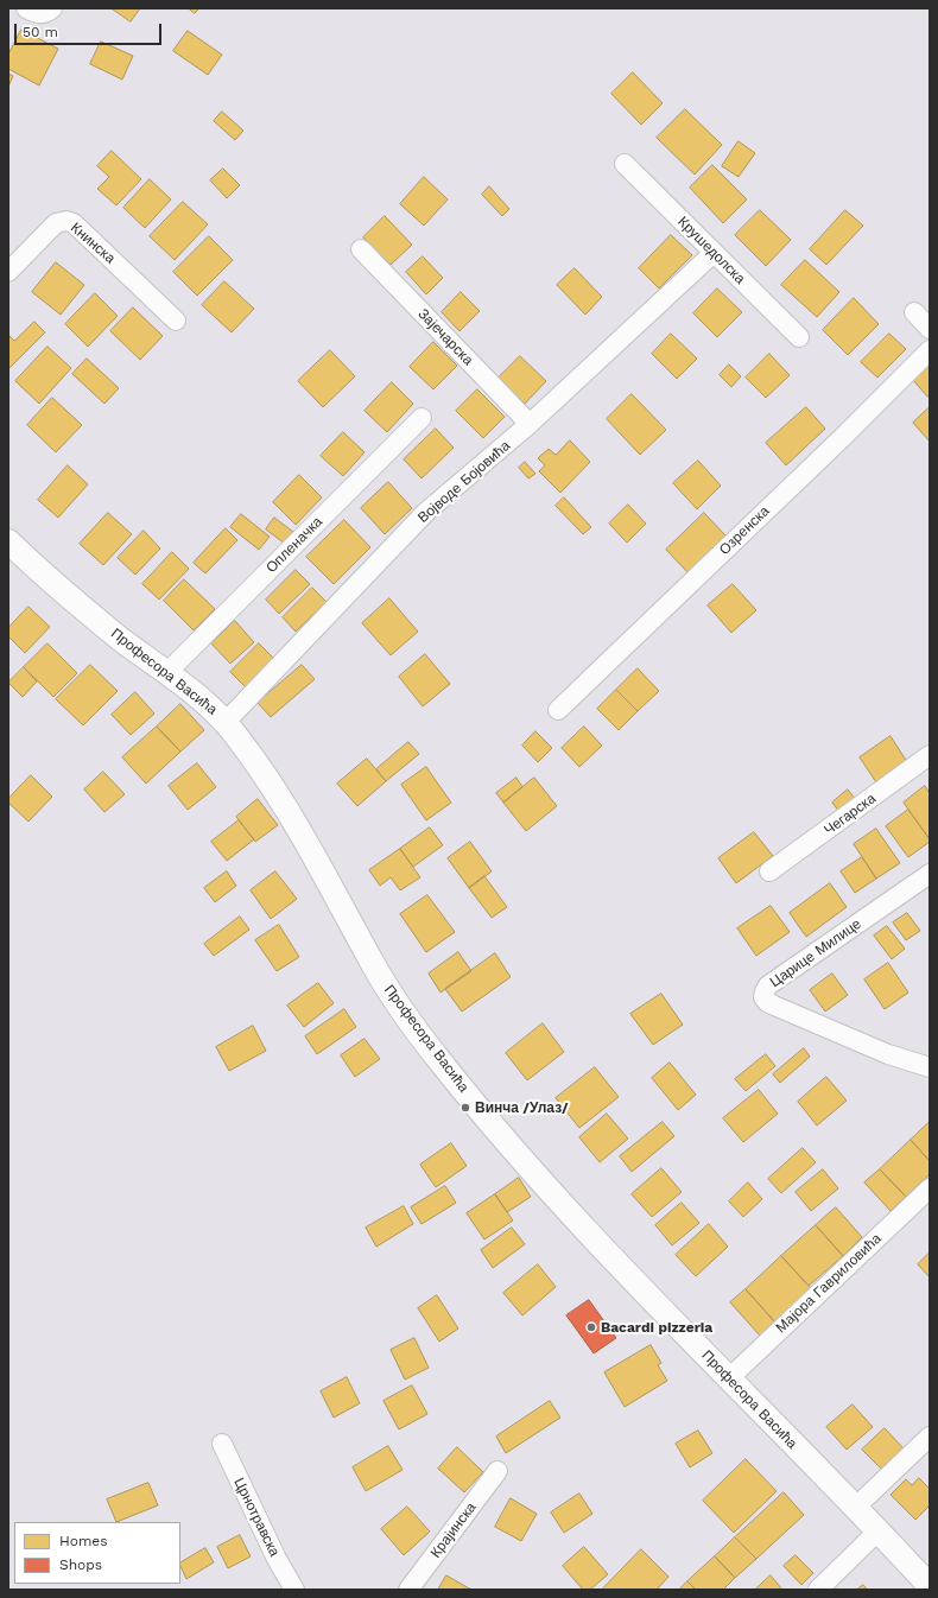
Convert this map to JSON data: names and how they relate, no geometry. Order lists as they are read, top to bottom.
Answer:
{
  "streets": {
    "street": [
      "Книнска",
      "Крушедолска",
      "Зајечарска",
      "Војводе Бојовића",
      "Озренска",
      "Опленачка",
      "Професора Васића",
      "Чегарска",
      "Царице Милице",
      "Мајора Гавриловића",
      "Црнотравска",
      "Крајинска"
    ]
  },
  "crossings": [
    ["Крушедолска", "Војводе Бојовића"],
    ["Зајечарска", "Војводе Бојовића"],
    ["Војводе Бојовића", "Професора Васића"],
    ["Опленачка", "Професора Васића"],
    ["Професора Васића", "Мајора Гавриловића"]
  ],
  "places": ["Винча /Улаз/", "Bacardi pizzeria"],
  "legend": ["Homes", "Shops"],
  "scale_bar": "50 m"
}
